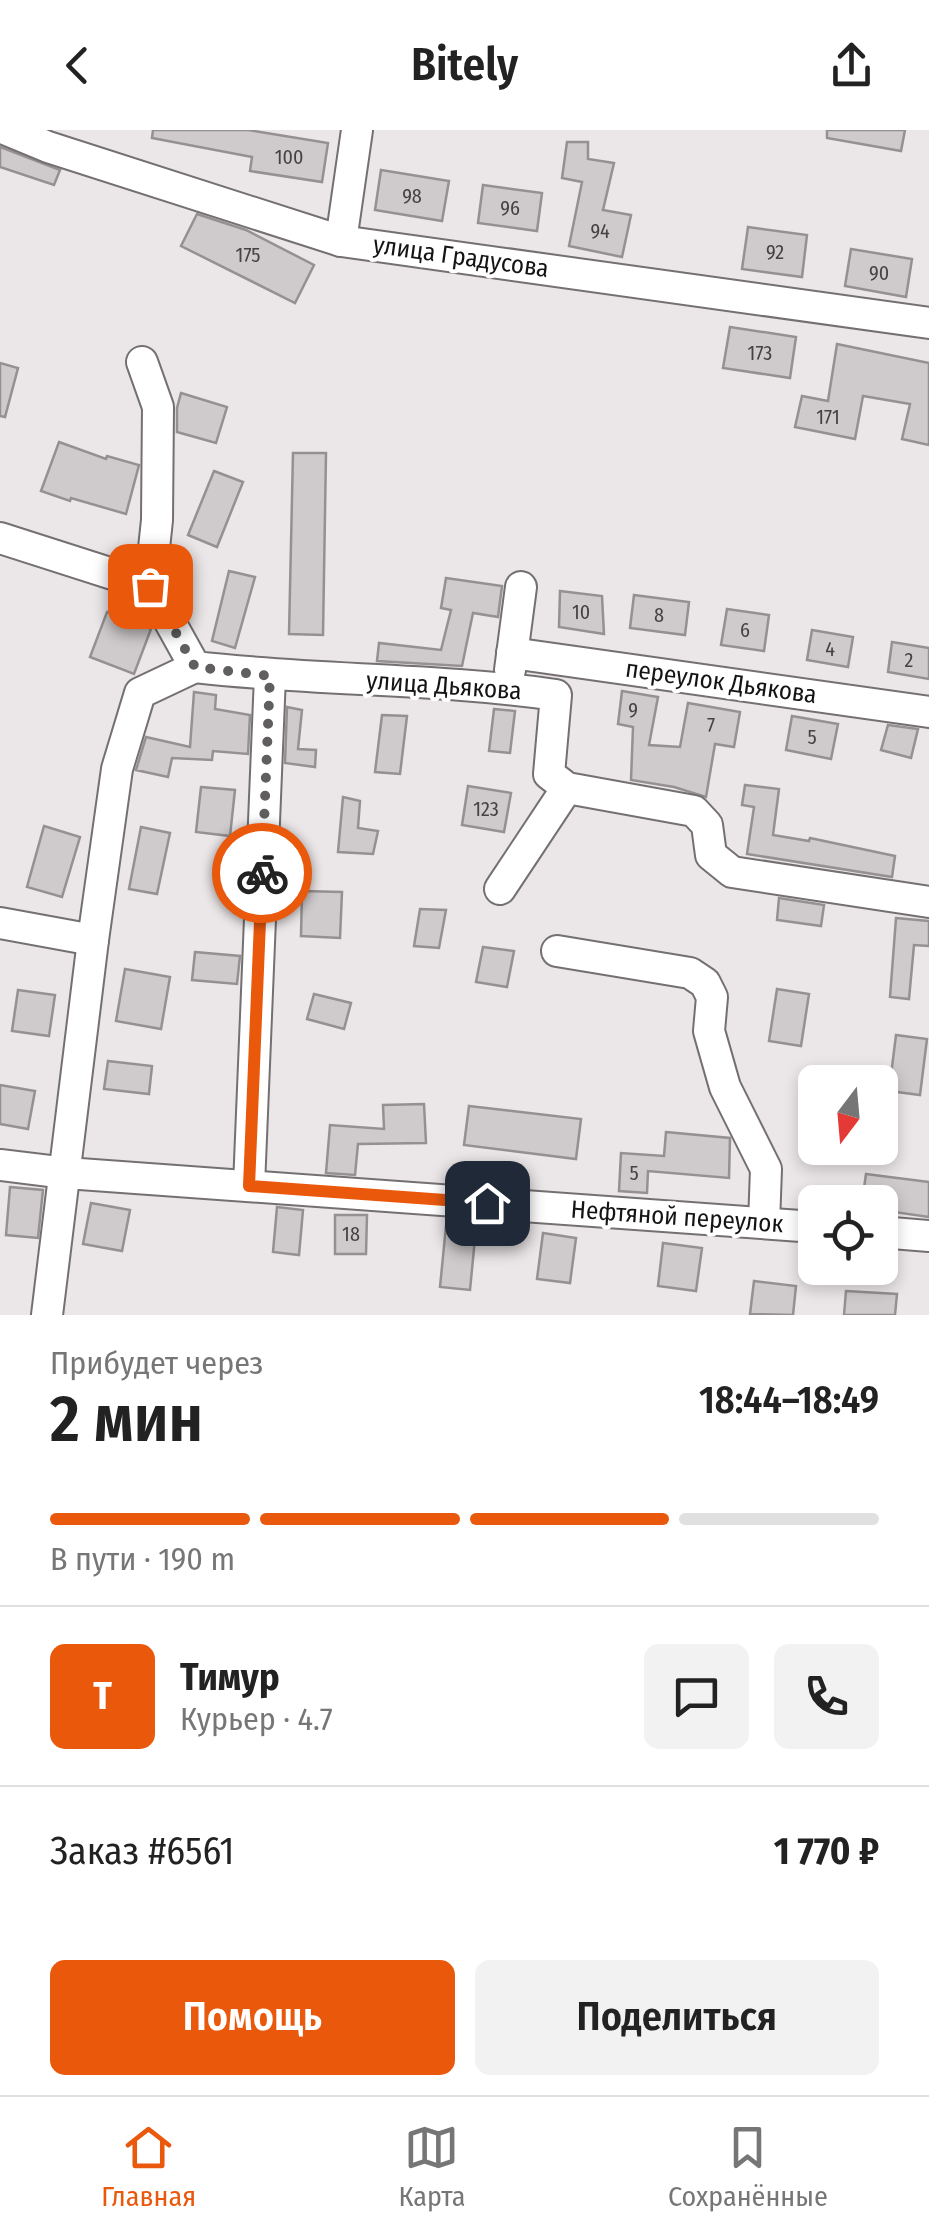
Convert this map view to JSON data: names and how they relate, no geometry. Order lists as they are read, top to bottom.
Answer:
{
  "streets": {
    "street": [
      "улица Градусова",
      "переулок Дьякова",
      "улица Дьякова",
      "Нефтяной переулок"
    ]
  },
  "house_numbers": [
    "100",
    "98",
    "96",
    "94",
    "92",
    "175",
    "90",
    "173",
    "171",
    "10",
    "8",
    "6",
    "4",
    "2",
    "9",
    "7",
    "5",
    "123",
    "5",
    "18"
  ],
  "north": "bottom",
  "page": {
    "header": "Bitely",
    "heading": ["2 мин", "Прибудет через", "18:44–18:49"],
    "panel": [
      "Тимур",
      "Курьер · 4.7",
      "Заказ #6561",
      "1 770 ₽"
    ],
    "bar": "В пути · 190 m",
    "round": "Т",
    "buttons": ["Помощь", "Поделиться"],
    "tabs": ["Главная", "Карта", "Сохранённые"]
  }
}
